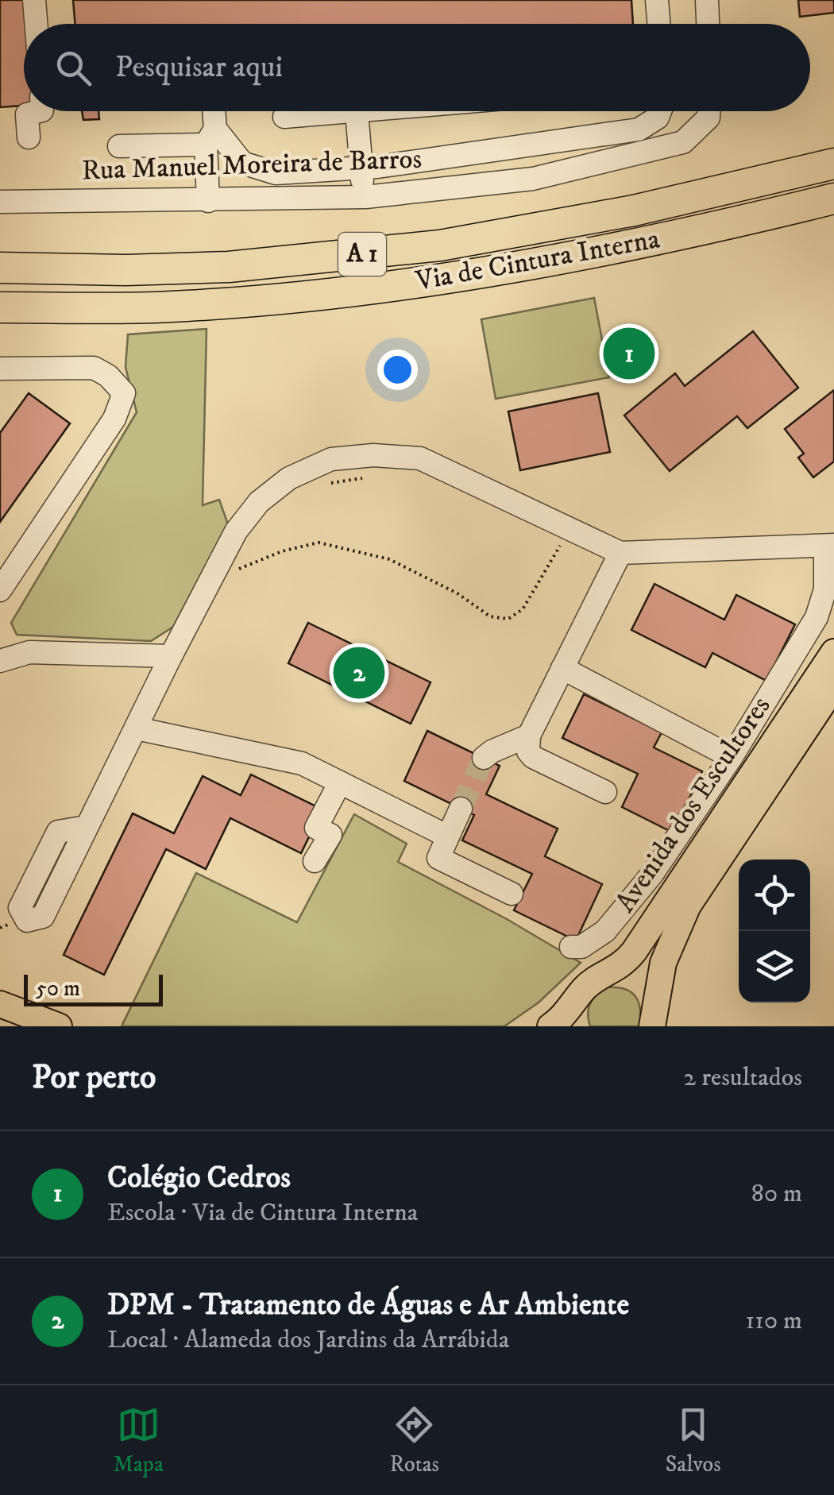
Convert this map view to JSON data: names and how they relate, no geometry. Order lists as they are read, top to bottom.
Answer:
{
  "streets": {
    "highway": ["A 1", "Via de Cintura Interna"],
    "main road": ["Avenida dos Escultores"],
    "street": ["Rua Manuel Moreira de Barros"]
  },
  "scale_bar": "50 m",
  "page": {
    "search": "Pesquisar aqui",
    "pins": ["1", "2"],
    "scale": "50 m",
    "heading": ["Por perto", "2 resultados"],
    "list": [
      {
        "mark": "1",
        "name": "Colégio Cedros",
        "note": "Escola · Via de Cintura Interna",
        "value": "80 m"
      },
      {
        "mark": "2",
        "name": "DPM - Tratamento de Águas e Ar Ambiente",
        "note": "Local · Alameda dos Jardins da Arrábida",
        "value": "110 m"
      }
    ],
    "nav": ["Mapa", "Rotas", "Salvos"]
  }
}
